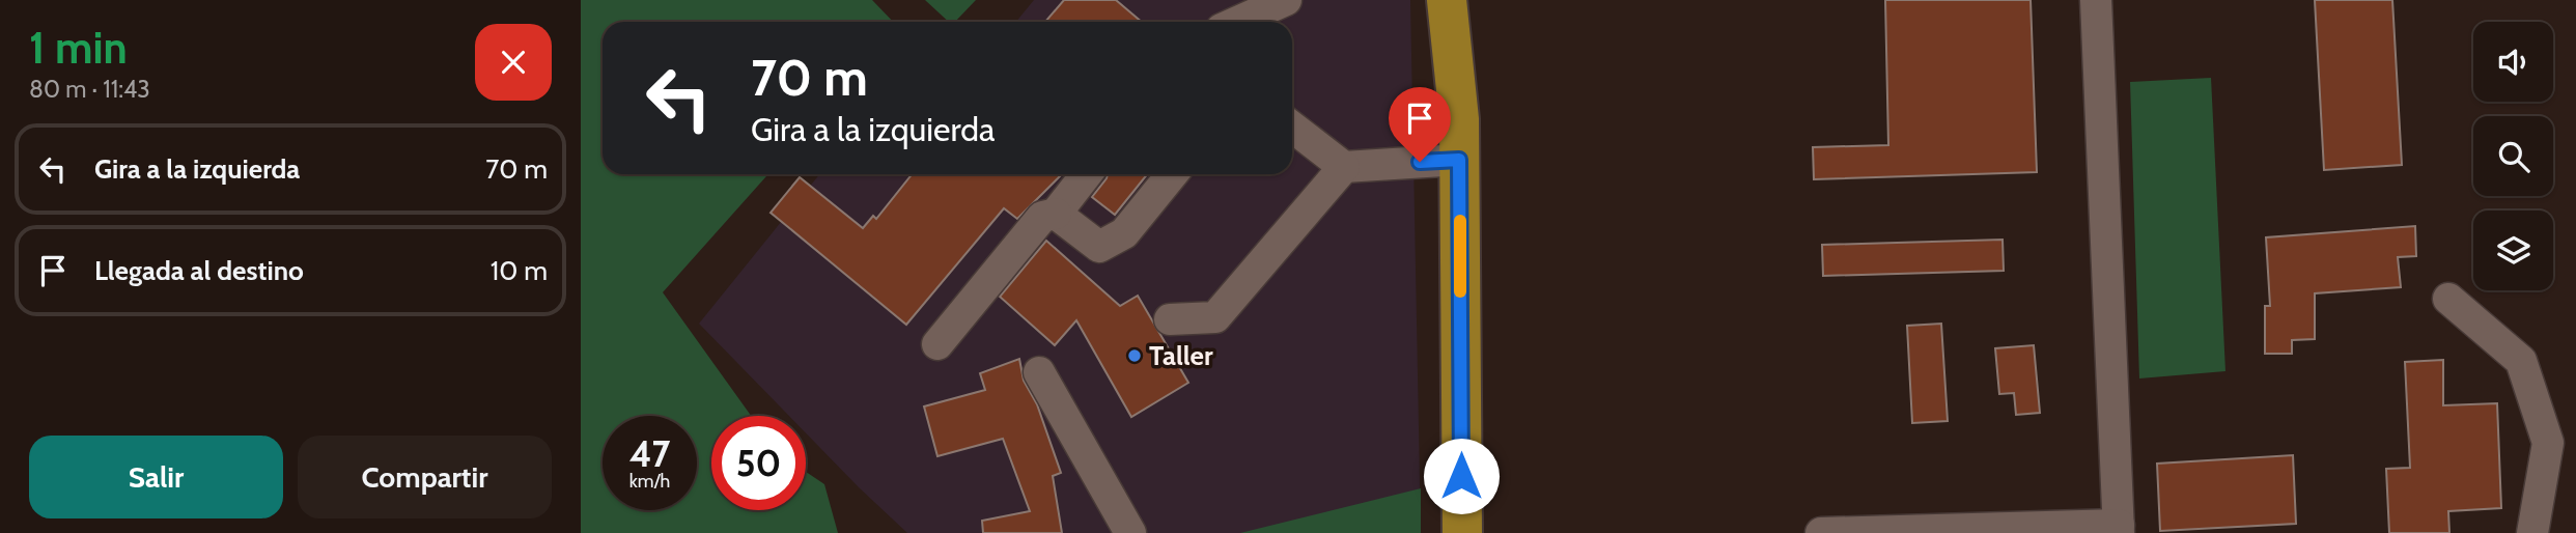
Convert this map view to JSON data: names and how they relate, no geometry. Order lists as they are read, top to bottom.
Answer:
{
  "places": ["Taller"],
  "page": {
    "heading": ["1 min", "80 m · 11:43"],
    "turn": ["70 m", "Gira a la izquierda"],
    "list": [
      {
        "name": "Gira a la izquierda",
        "value": "70 m"
      },
      {
        "name": "Llegada al destino",
        "value": "10 m"
      }
    ],
    "speed": "47 km/h",
    "limit": "50",
    "buttons": ["Salir", "Compartir"]
  }
}
